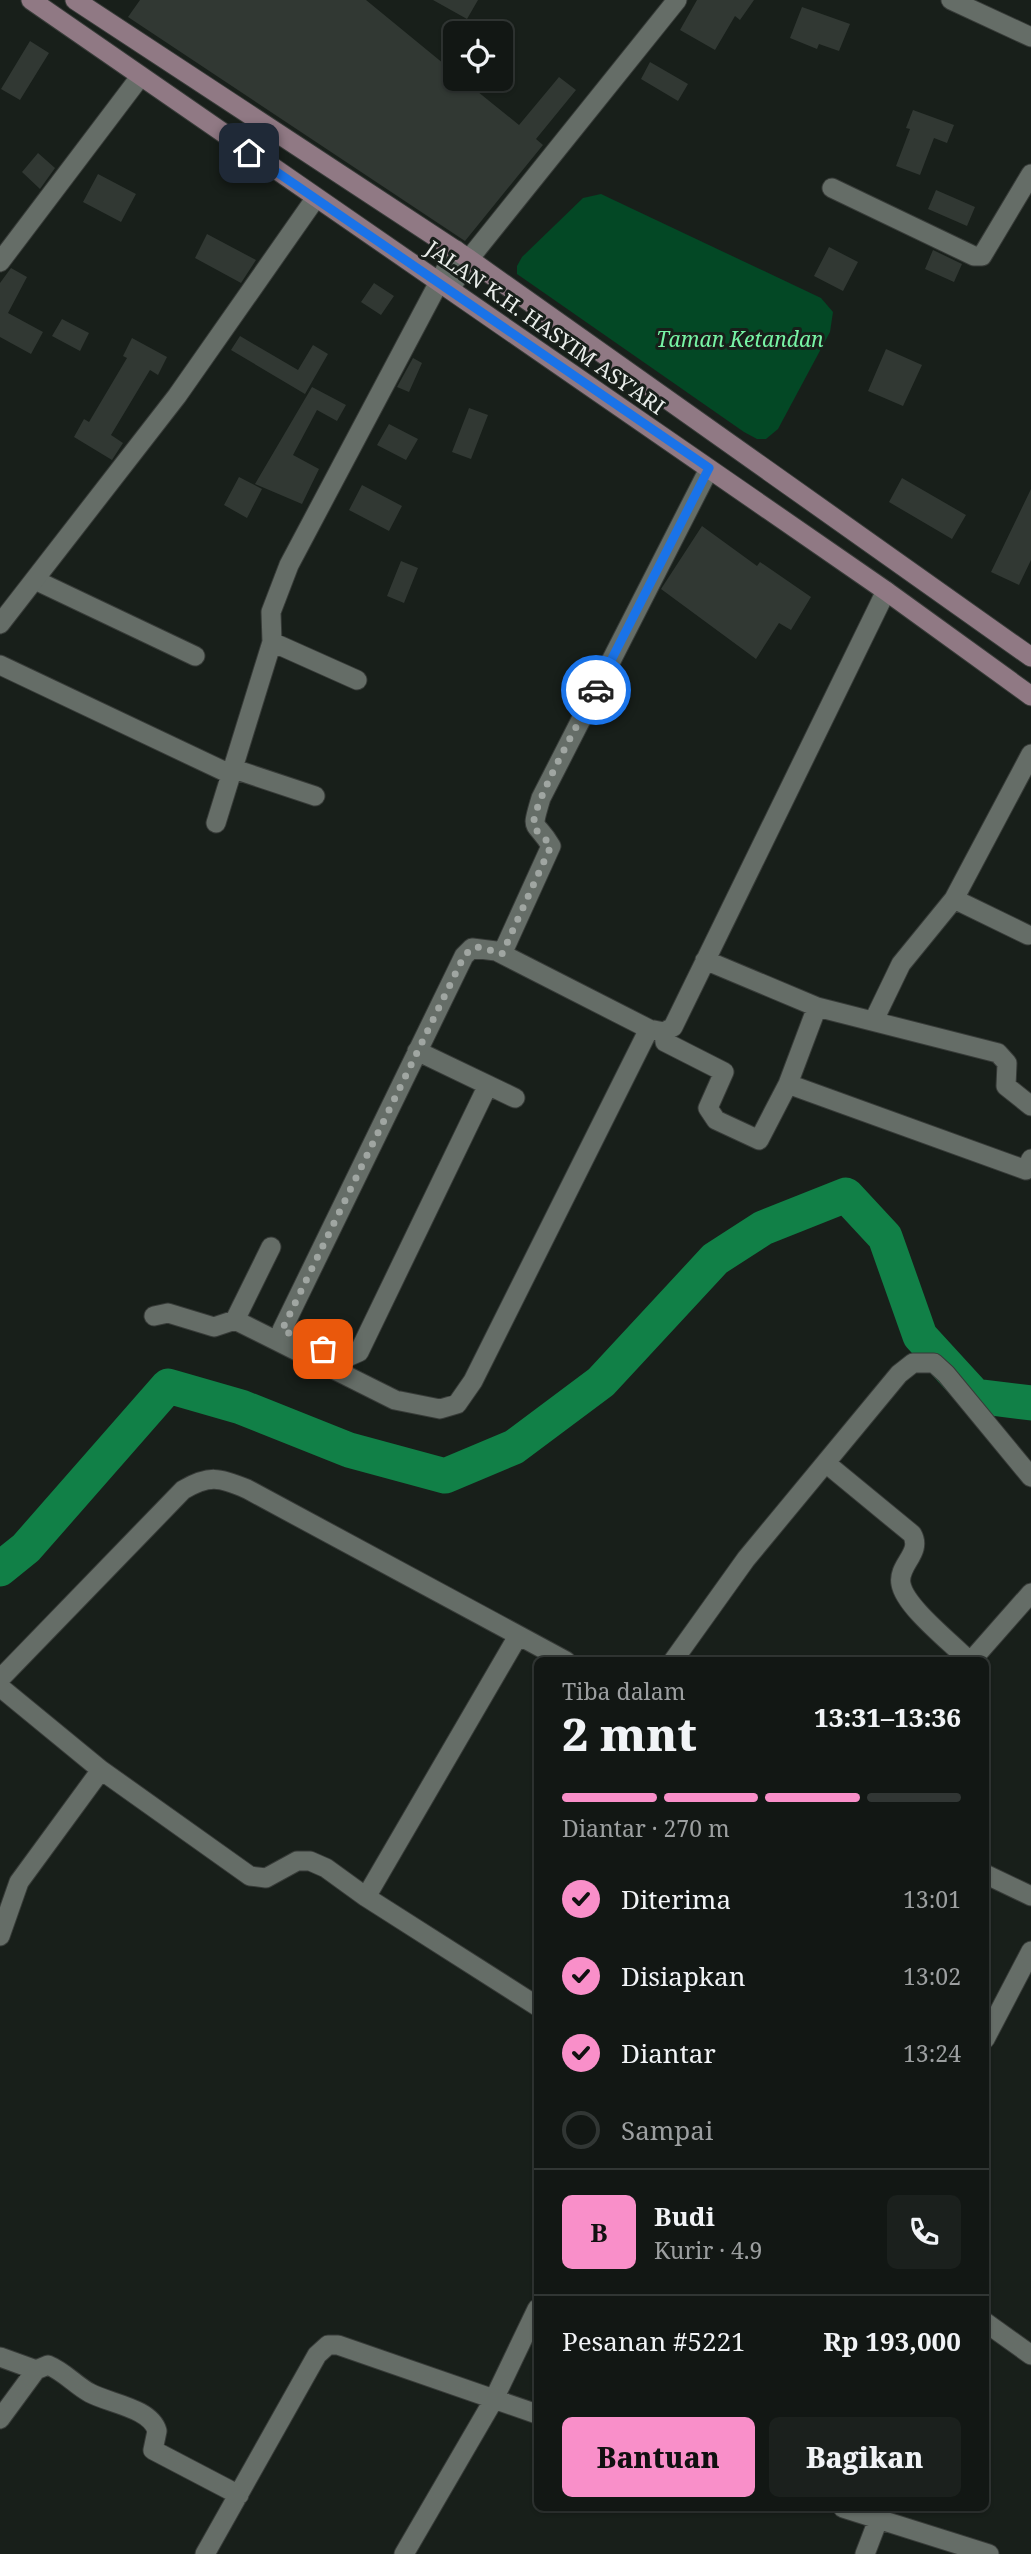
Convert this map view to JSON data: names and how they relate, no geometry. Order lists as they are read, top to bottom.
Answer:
{
  "streets": {
    "main road": ["JALAN K.H. HASYIM ASY'ARI"]
  },
  "parks": ["Taman Ketandan"],
  "page": {
    "heading": ["2 mnt", "Tiba dalam", "13:31–13:36"],
    "panel": [
      "Budi",
      "Kurir · 4.9",
      "Pesanan #5221",
      "Rp 193,000"
    ],
    "bar": "Diantar · 270 m",
    "list": [
      ["Diterima", "13:01"],
      ["Disiapkan", "13:02"],
      ["Diantar", "13:24"],
      "Sampai"
    ],
    "round": "B",
    "buttons": ["Bantuan", "Bagikan"]
  }
}
